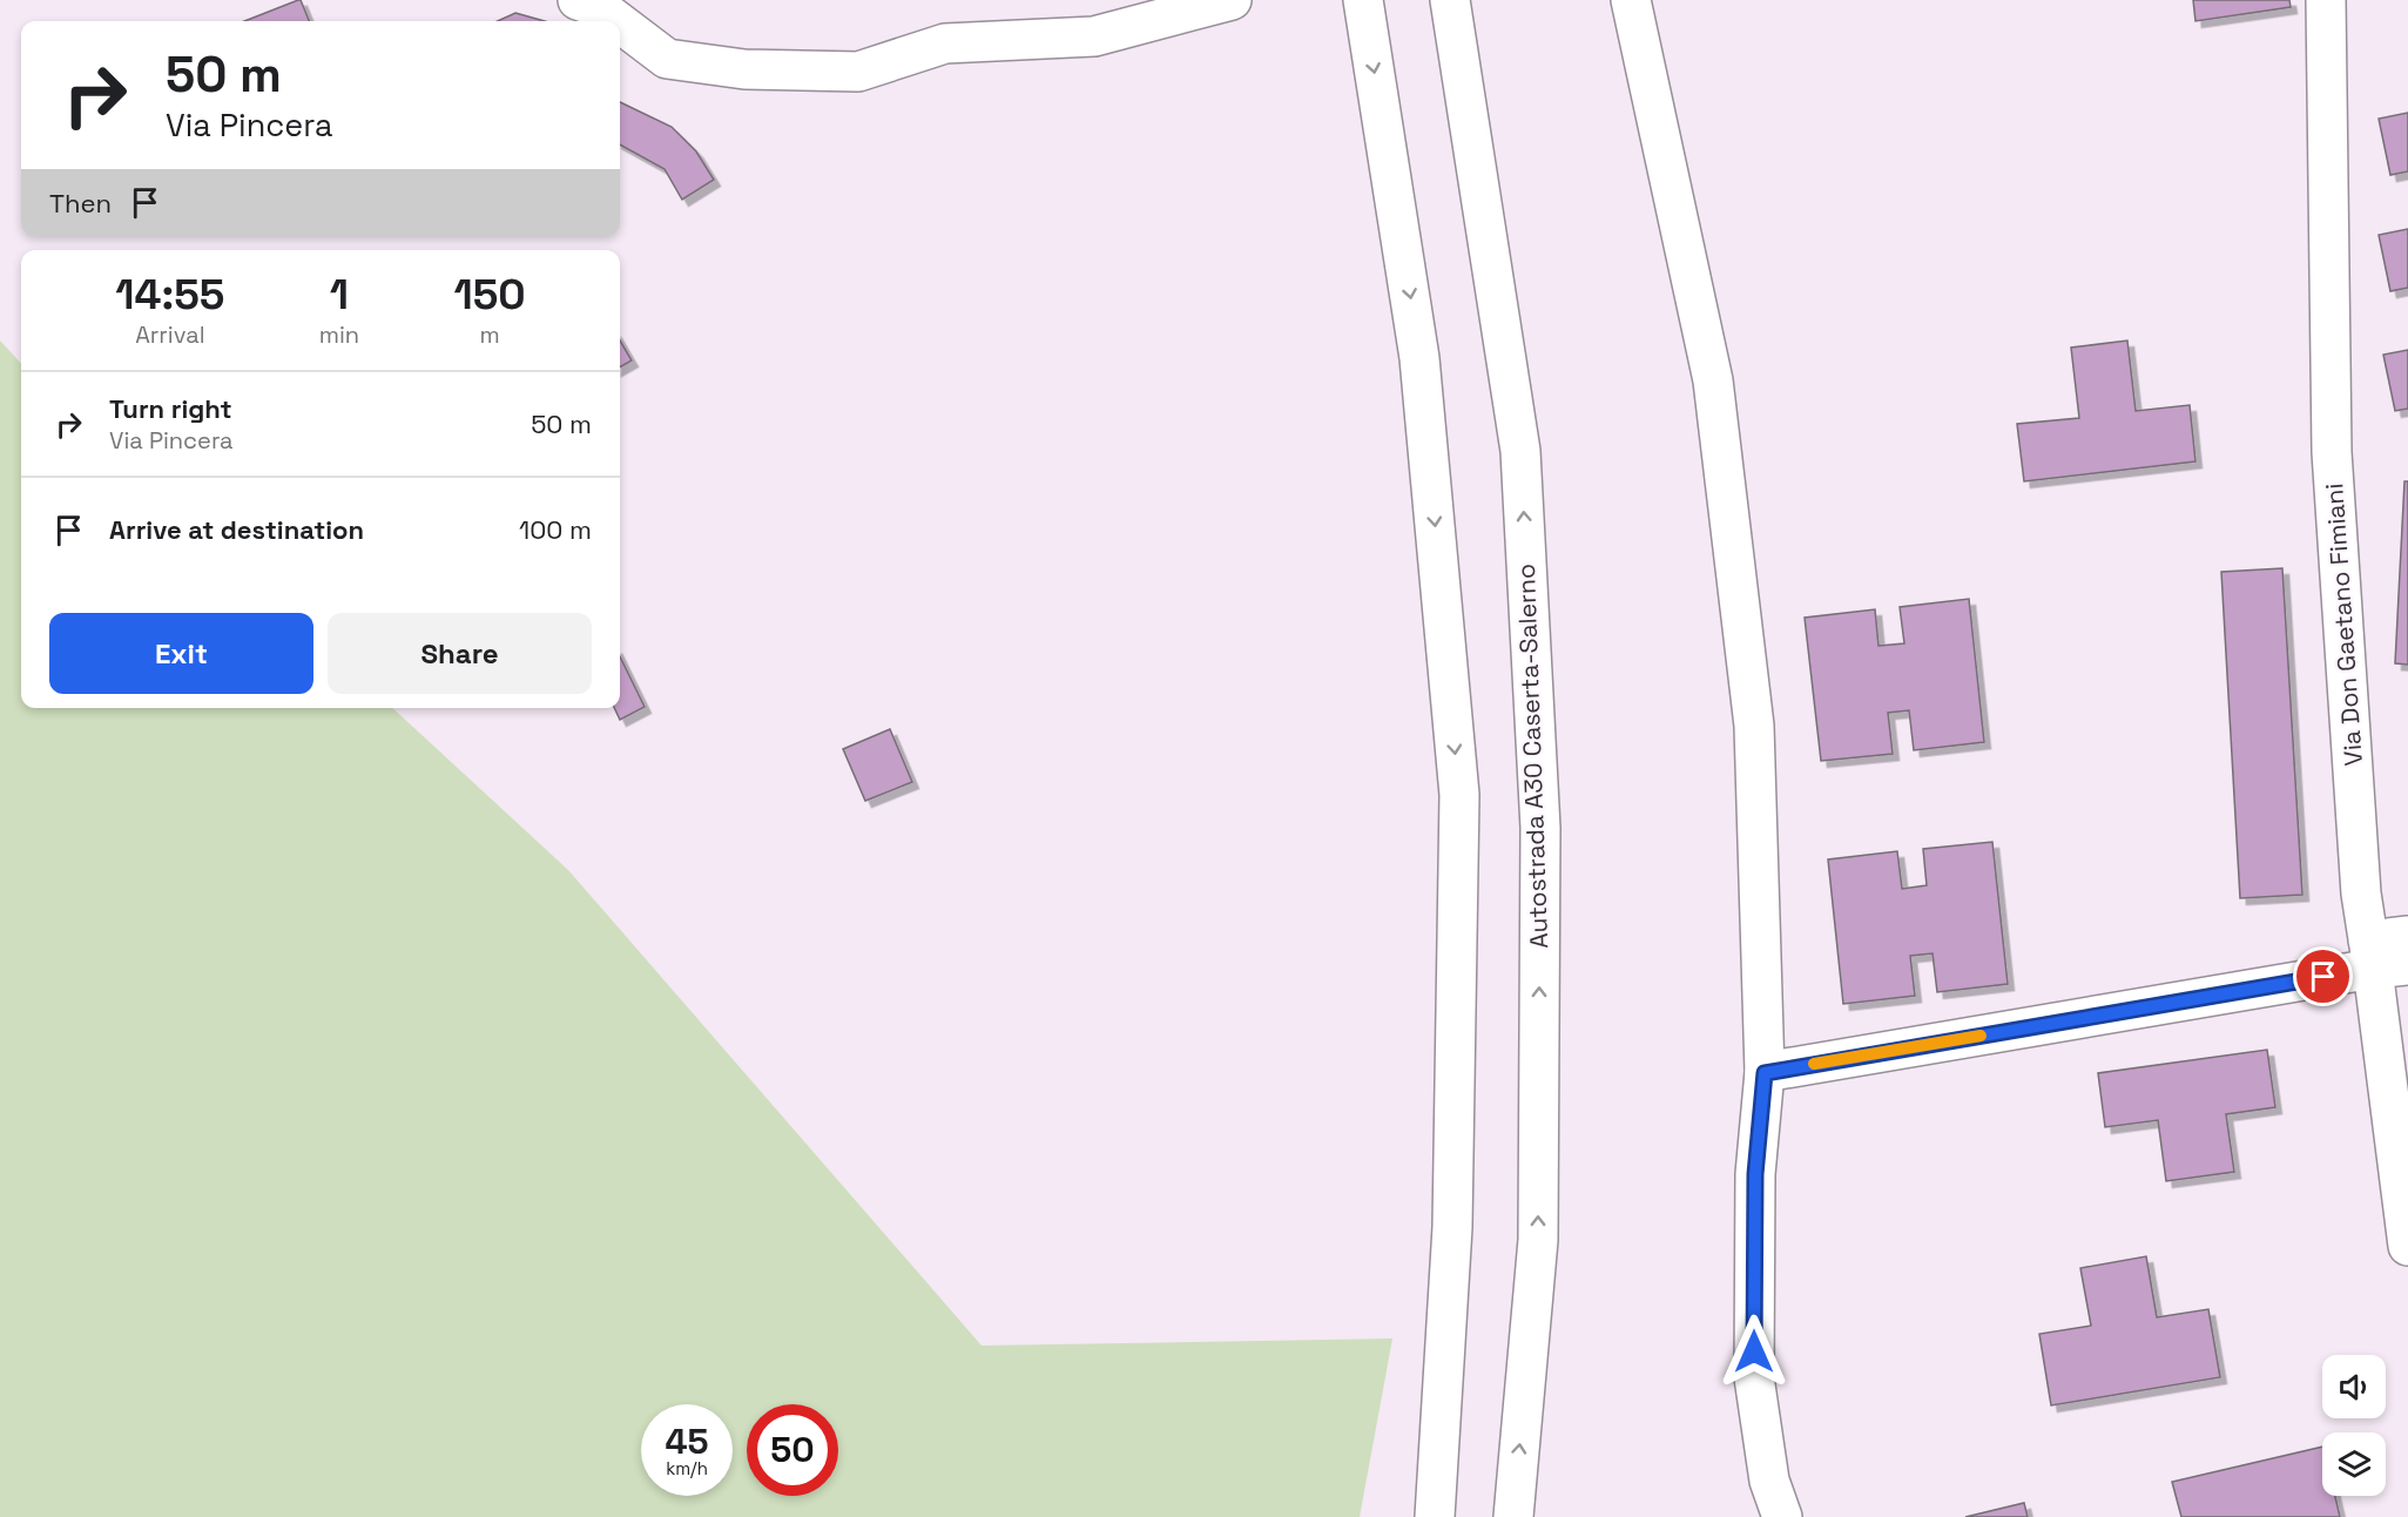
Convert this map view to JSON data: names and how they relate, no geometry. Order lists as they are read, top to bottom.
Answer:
{
  "streets": {
    "main road": ["Via Don Gaetano Fimiani", "Autostrada A30 Caserta-Salerno"]
  },
  "page": {
    "turn": ["50 m", "Via Pincera"],
    "then": "Then",
    "eta": [
      "14:55",
      "Arrival",
      "1",
      "min",
      "150",
      "m"
    ],
    "list": [
      {
        "name": "Turn right",
        "note": "Via Pincera",
        "value": "50 m"
      },
      {
        "name": "Arrive at destination",
        "value": "100 m"
      }
    ],
    "buttons": ["Exit", "Share"],
    "speed": "45 km/h",
    "limit": "50"
  }
}
